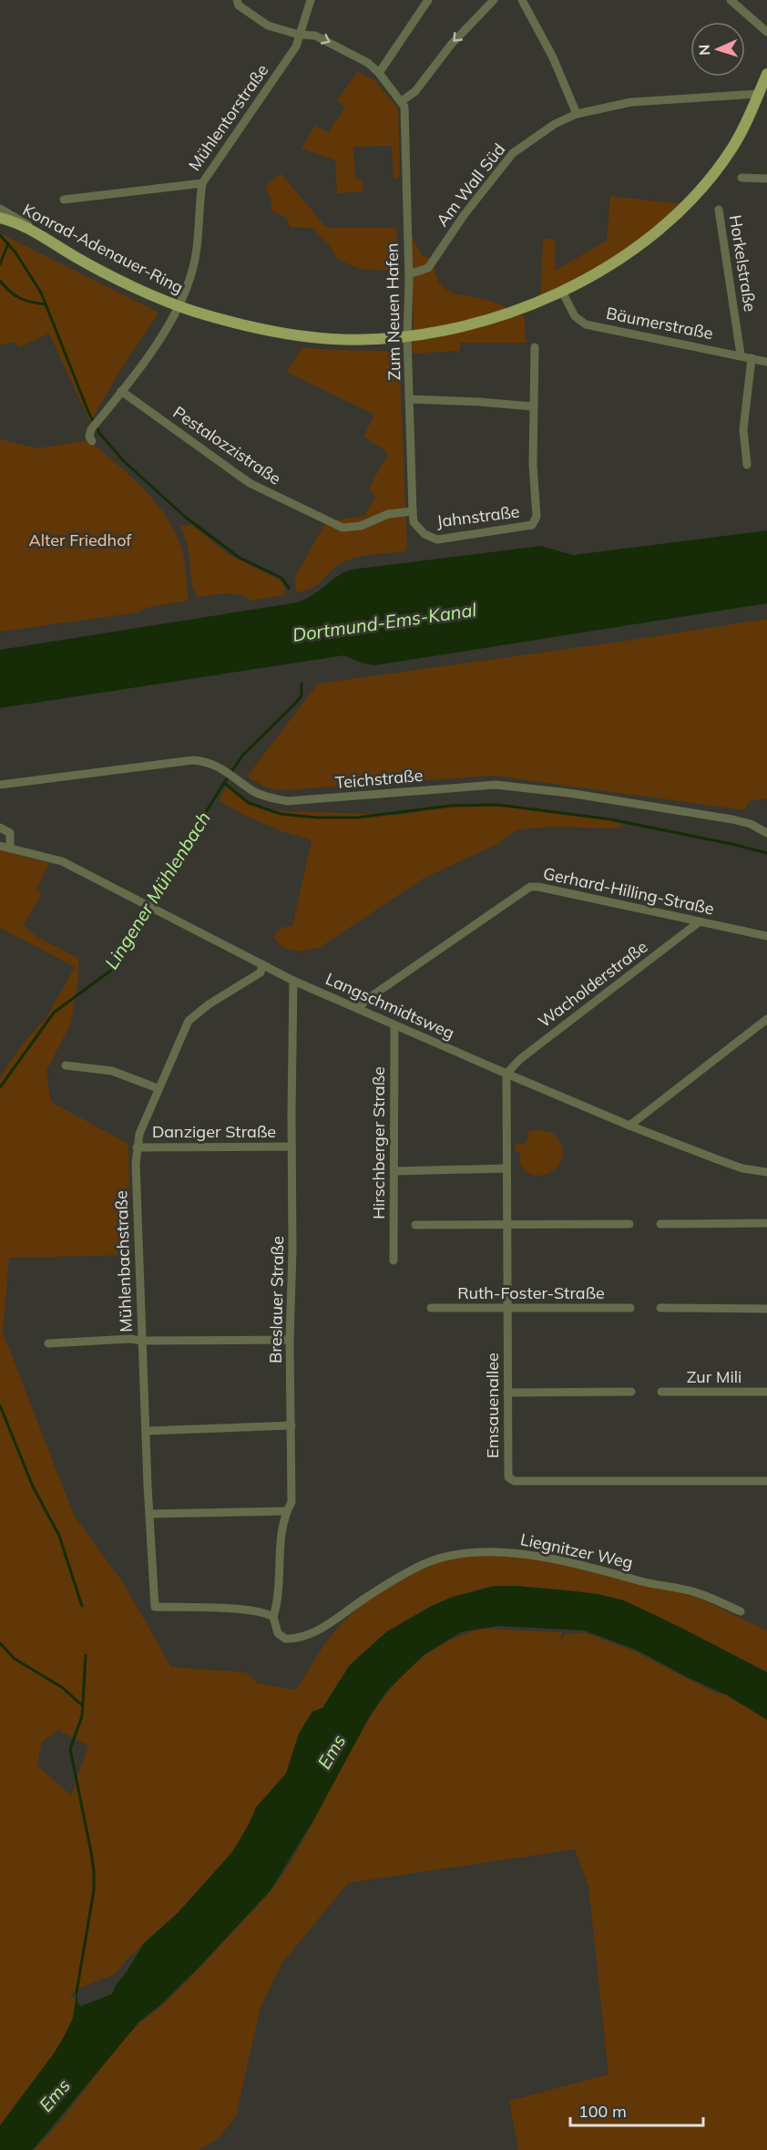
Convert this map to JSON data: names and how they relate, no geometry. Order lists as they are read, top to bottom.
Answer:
{
  "streets": {
    "main road": ["Konrad-Adenauer-Ring"],
    "street": [
      "Mühlentorstraße",
      "Am Wall Süd",
      "Horkelstraße",
      "Zum Neuen Hafen",
      "Bäumerstraße",
      "Pestalozzistraße",
      "Jahnstraße",
      "Teichstraße",
      "Gerhard-Hilling-Straße",
      "Wacholderstraße",
      "Langschmidtsweg",
      "Danziger Straße",
      "Hirschberger Straße",
      "Mühlenbachstraße",
      "Ruth-Foster-Straße",
      "Breslauer Straße",
      "Zur Mili",
      "Emsauenallee",
      "Liegnitzer Weg"
    ]
  },
  "crossings": [
    ["Am Wall Süd", "Konrad-Adenauer-Ring"],
    ["Am Wall Süd", "Zum Neuen Hafen"],
    ["Konrad-Adenauer-Ring", "Zum Neuen Hafen"],
    ["Konrad-Adenauer-Ring", "Bäumerstraße"],
    ["Horkelstraße", "Bäumerstraße"],
    ["Zum Neuen Hafen", "Pestalozzistraße"],
    ["Zum Neuen Hafen", "Jahnstraße"],
    ["Gerhard-Hilling-Straße", "Wacholderstraße"],
    ["Gerhard-Hilling-Straße", "Langschmidtsweg"],
    ["Wacholderstraße", "Langschmidtsweg"],
    ["Wacholderstraße", "Emsauenallee"],
    ["Langschmidtsweg", "Hirschberger Straße"],
    ["Langschmidtsweg", "Mühlenbachstraße"],
    ["Langschmidtsweg", "Breslauer Straße"],
    ["Langschmidtsweg", "Emsauenallee"],
    ["Danziger Straße", "Mühlenbachstraße"],
    ["Danziger Straße", "Breslauer Straße"],
    ["Mühlenbachstraße", "Breslauer Straße"],
    ["Mühlenbachstraße", "Liegnitzer Weg"],
    ["Ruth-Foster-Straße", "Emsauenallee"],
    ["Breslauer Straße", "Liegnitzer Weg"]
  ],
  "water": ["Dortmund-Ems-Kanal", "Lingener Mühlenbach", "Ems"],
  "parks": ["Alter Friedhof"],
  "scale_bar": "100 m",
  "north": "left"
}
